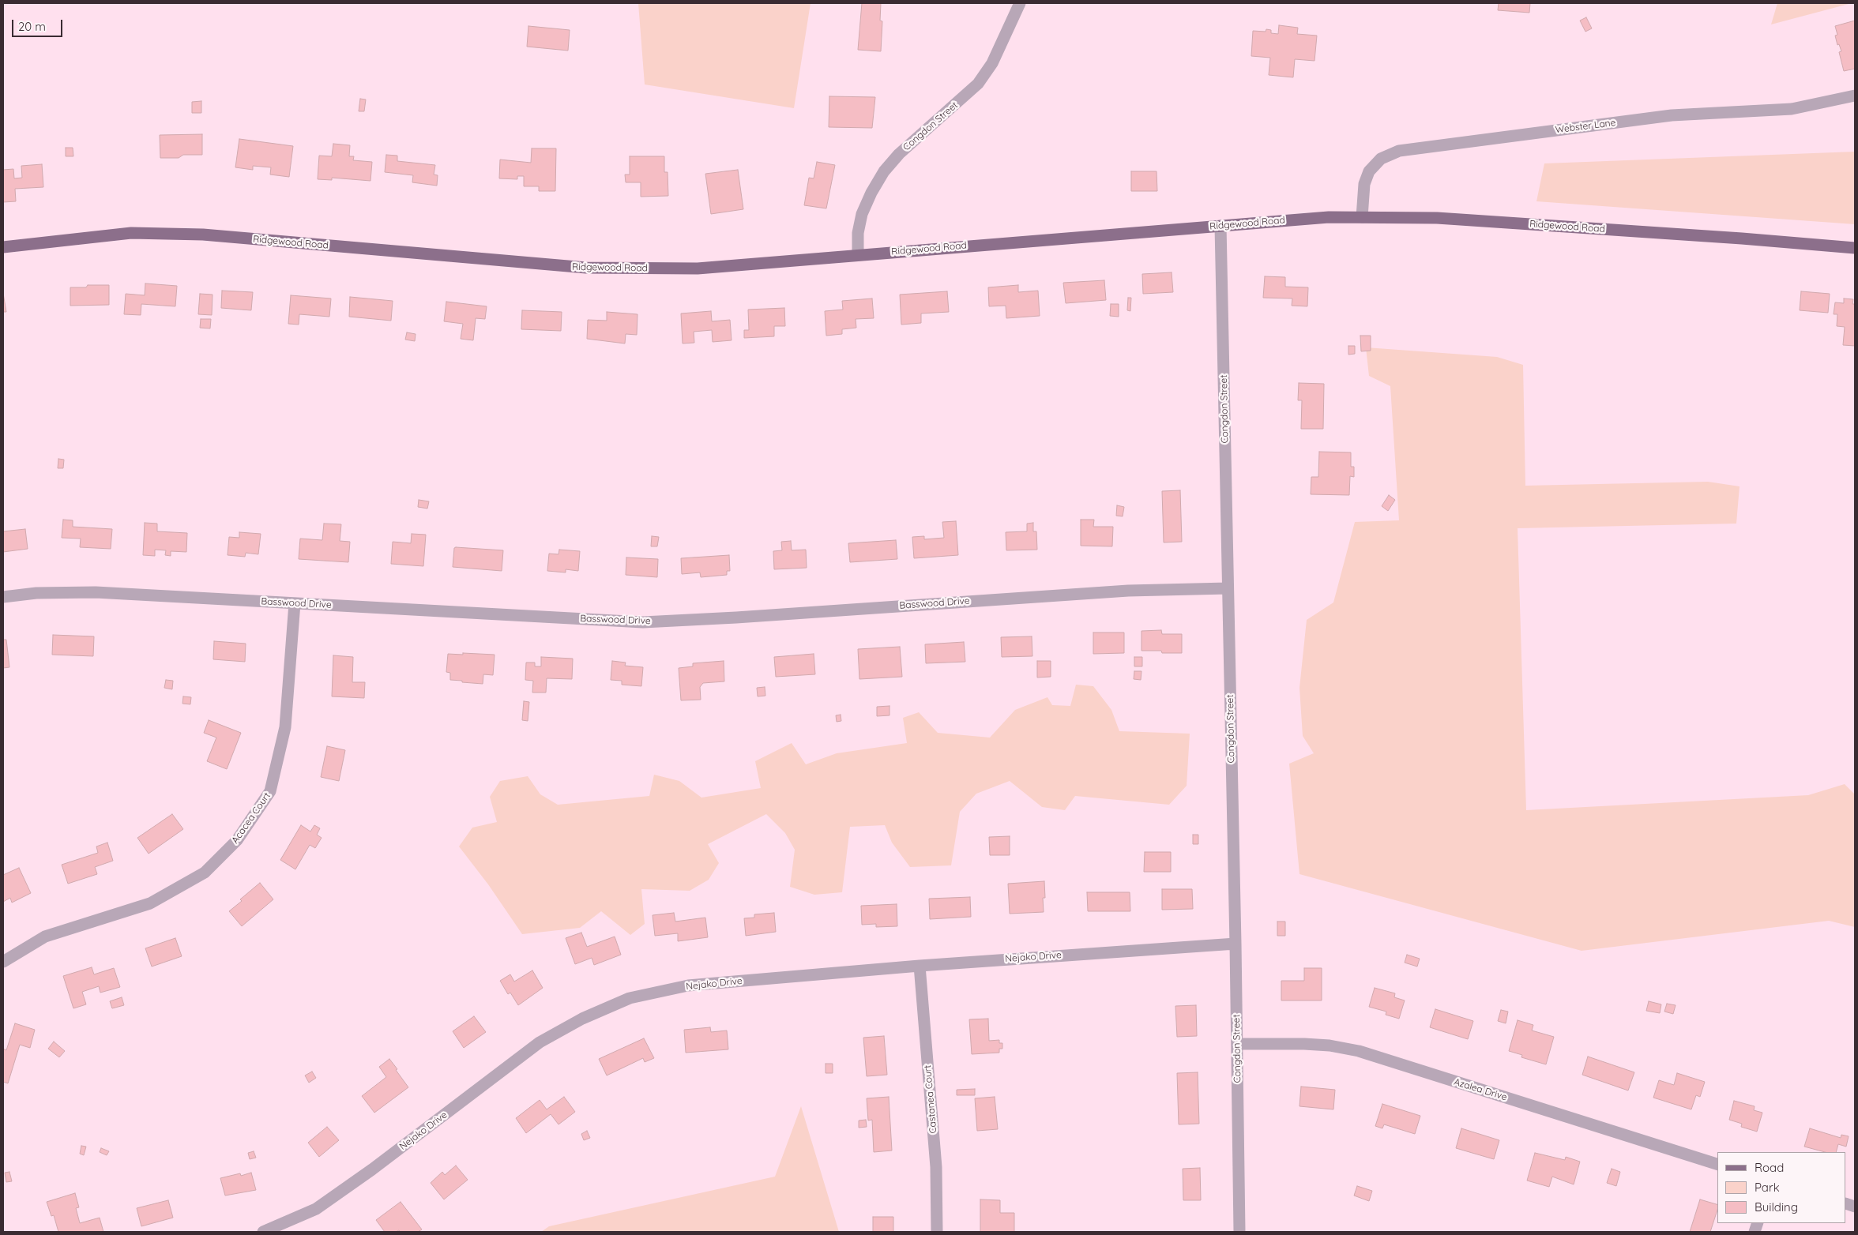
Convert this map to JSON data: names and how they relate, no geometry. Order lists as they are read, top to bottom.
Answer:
{
  "streets": {
    "main road": ["Ridgewood Road"],
    "street": [
      "Congdon Street",
      "Webster Lane",
      "Basswood Drive",
      "Acacea Court",
      "Nejako Drive",
      "Azalea Drive",
      "Castanea Court"
    ]
  },
  "crossings": [
    ["Congdon Street", "Ridgewood Road"],
    ["Congdon Street", "Basswood Drive"],
    ["Congdon Street", "Nejako Drive"],
    ["Congdon Street", "Azalea Drive"],
    ["Webster Lane", "Ridgewood Road"],
    ["Basswood Drive", "Acacea Court"],
    ["Nejako Drive", "Castanea Court"]
  ],
  "legend": ["Road", "Park", "Building"],
  "scale_bar": "20 m"
}
